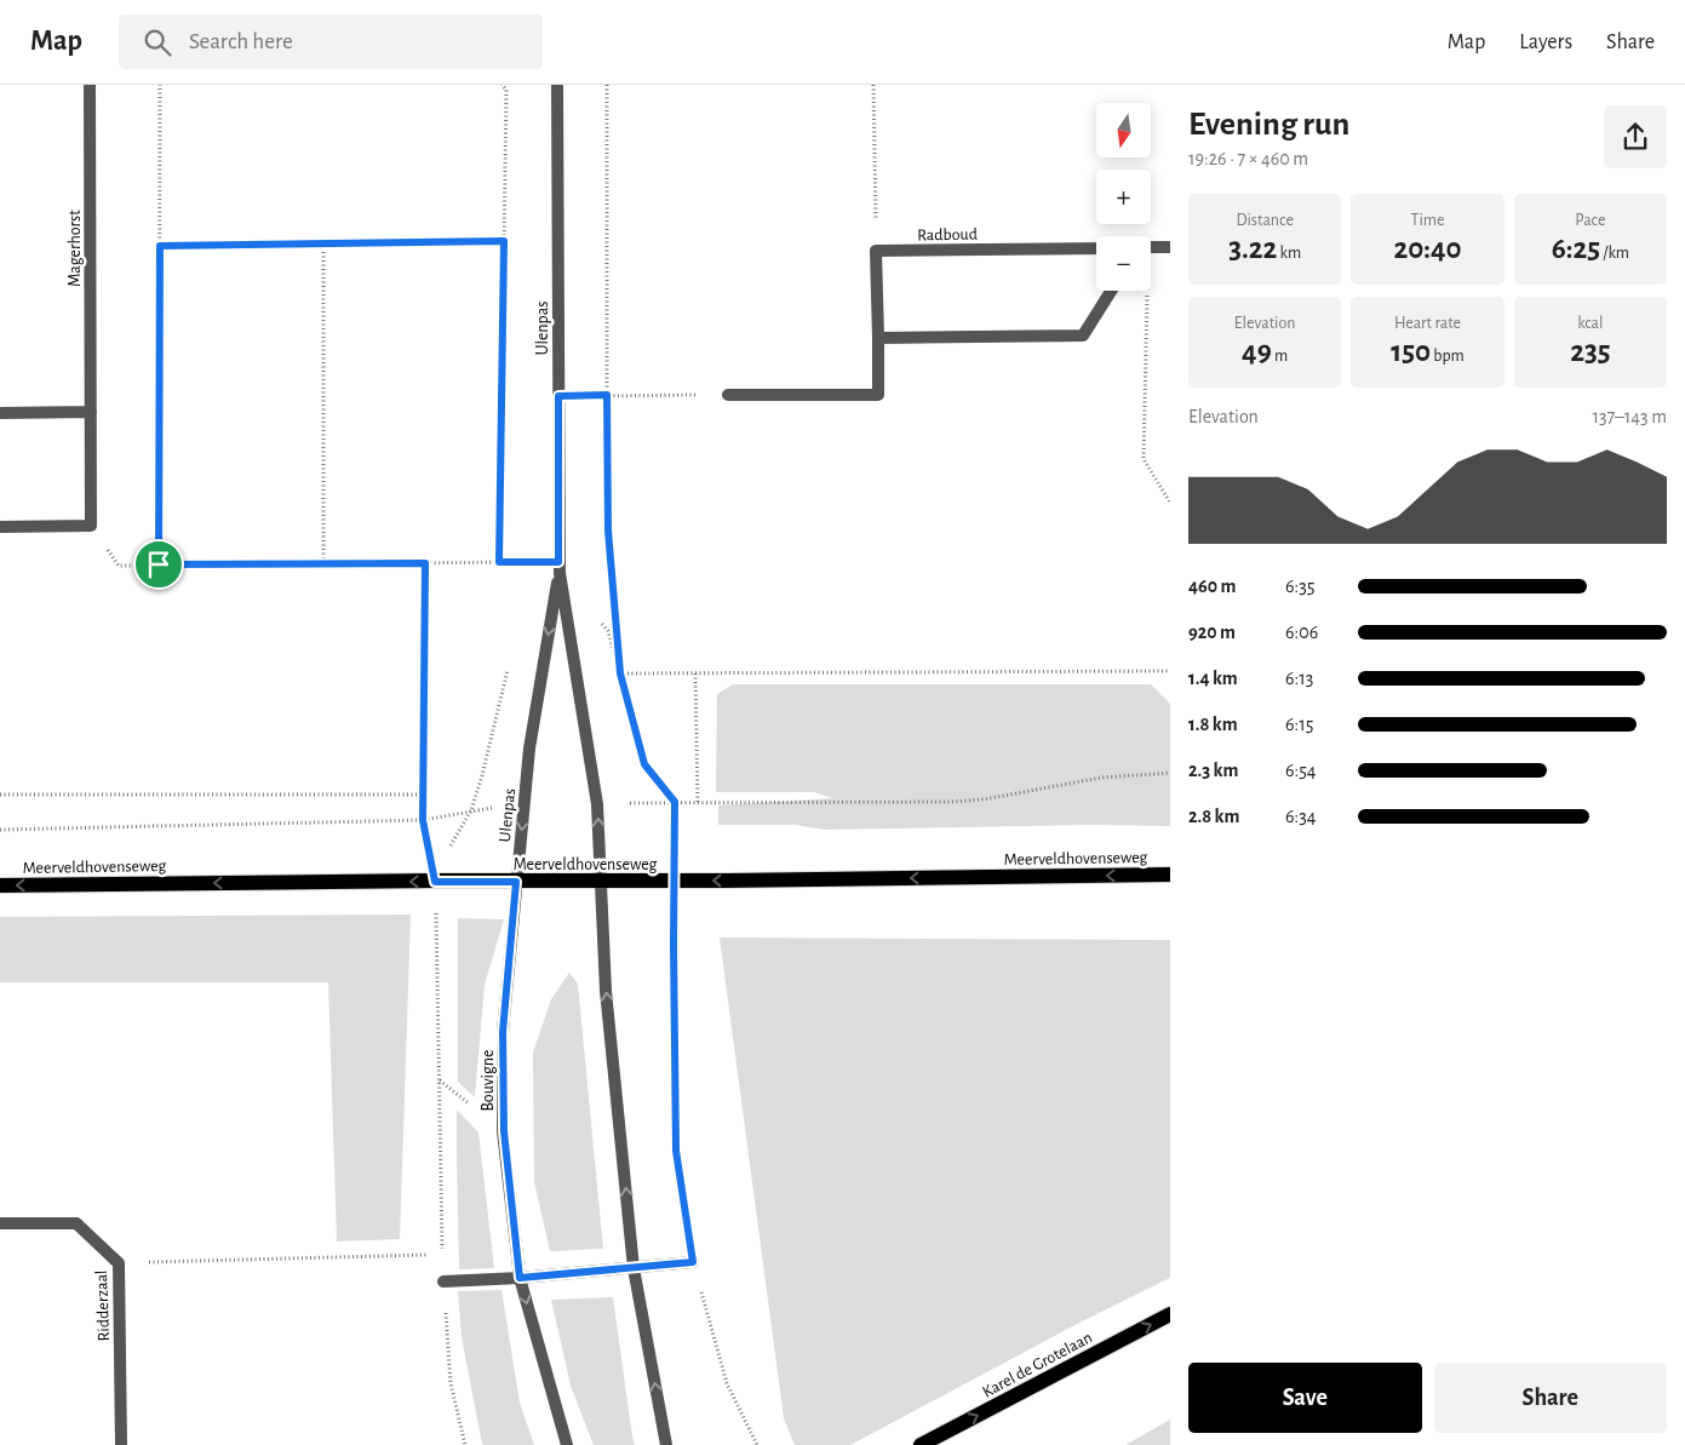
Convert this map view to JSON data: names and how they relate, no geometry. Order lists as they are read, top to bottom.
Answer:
{
  "streets": {
    "main road": ["Meerveldhovenseweg", "Karel de Grotelaan"],
    "street": [
      "Radboud",
      "Magerhorst",
      "Ulenpas",
      "Bouvigne",
      "Ridderzaal"
    ]
  },
  "crossings": [
    ["Ulenpas", "Meerveldhovenseweg"],
    ["Ulenpas", "Bouvigne"],
    ["Meerveldhovenseweg", "Bouvigne"]
  ],
  "one_way": ["Meerveldhovenseweg", "Karel de Grotelaan"],
  "north": "bottom",
  "page": {
    "header": "Map",
    "search": "Search here",
    "nav": ["Map", "Layers", "Share"],
    "heading": ["Evening run", "19:26 · 7 × 460 m"],
    "map_buttons": ["+", "−"],
    "stats": [
      ["Distance", "3.22 km"],
      ["Time", "20:40"],
      ["Pace", "6:25 /km"],
      ["Elevation", "49 m"],
      ["Heart rate", "150 bpm"],
      ["kcal", "235"]
    ],
    "chart": ["Elevation", "137–143 m"],
    "list": [
      {
        "name": "460 m",
        "note": "6:35"
      },
      {
        "name": "920 m",
        "note": "6:06"
      },
      {
        "name": "1.4 km",
        "note": "6:13"
      },
      {
        "name": "1.8 km",
        "note": "6:15"
      },
      {
        "name": "2.3 km",
        "note": "6:54"
      },
      {
        "name": "2.8 km",
        "note": "6:34"
      }
    ],
    "buttons": ["Save", "Share"]
  }
}
